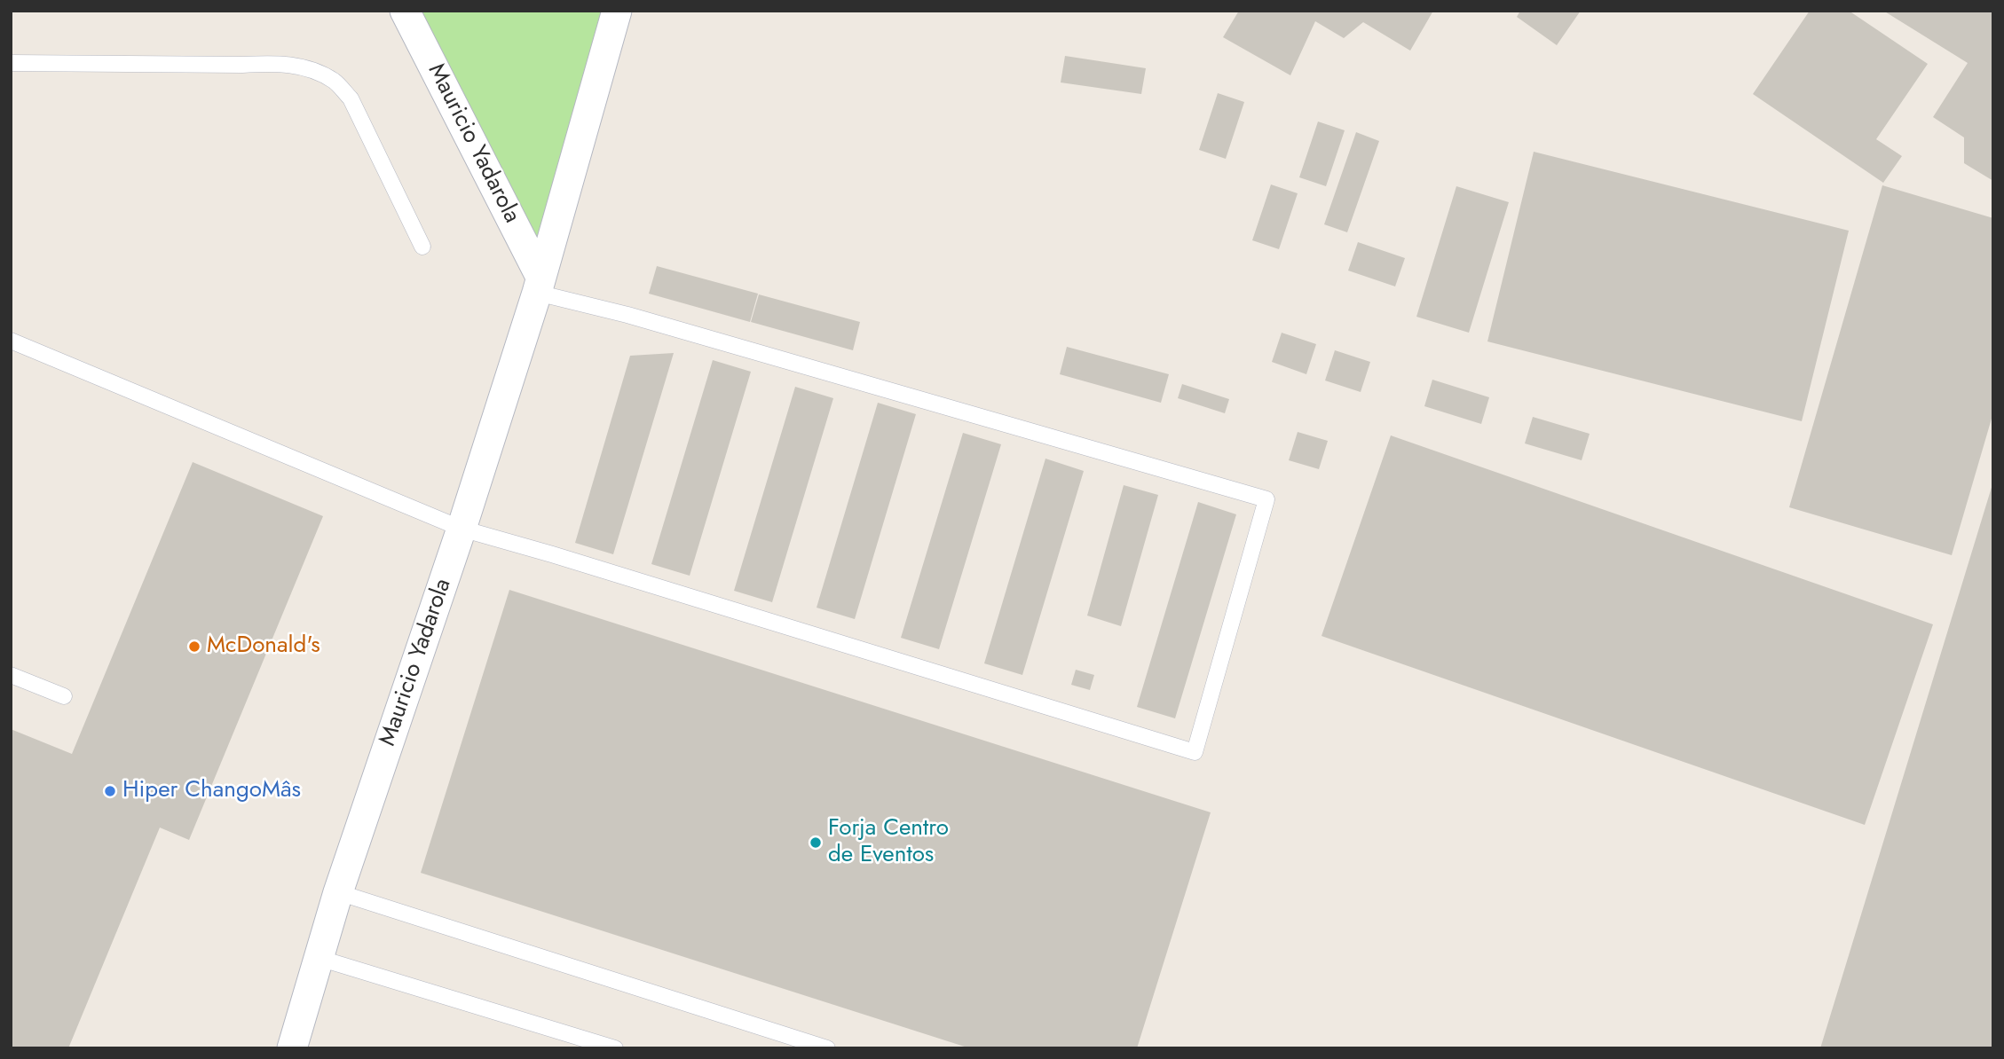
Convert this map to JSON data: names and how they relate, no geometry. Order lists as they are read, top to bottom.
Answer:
{
  "streets": {
    "street": ["Mauricio Yadarola"]
  },
  "places": ["McDonald's", "Hiper ChangoMâs", "Forja Centro de Eventos"]
}
